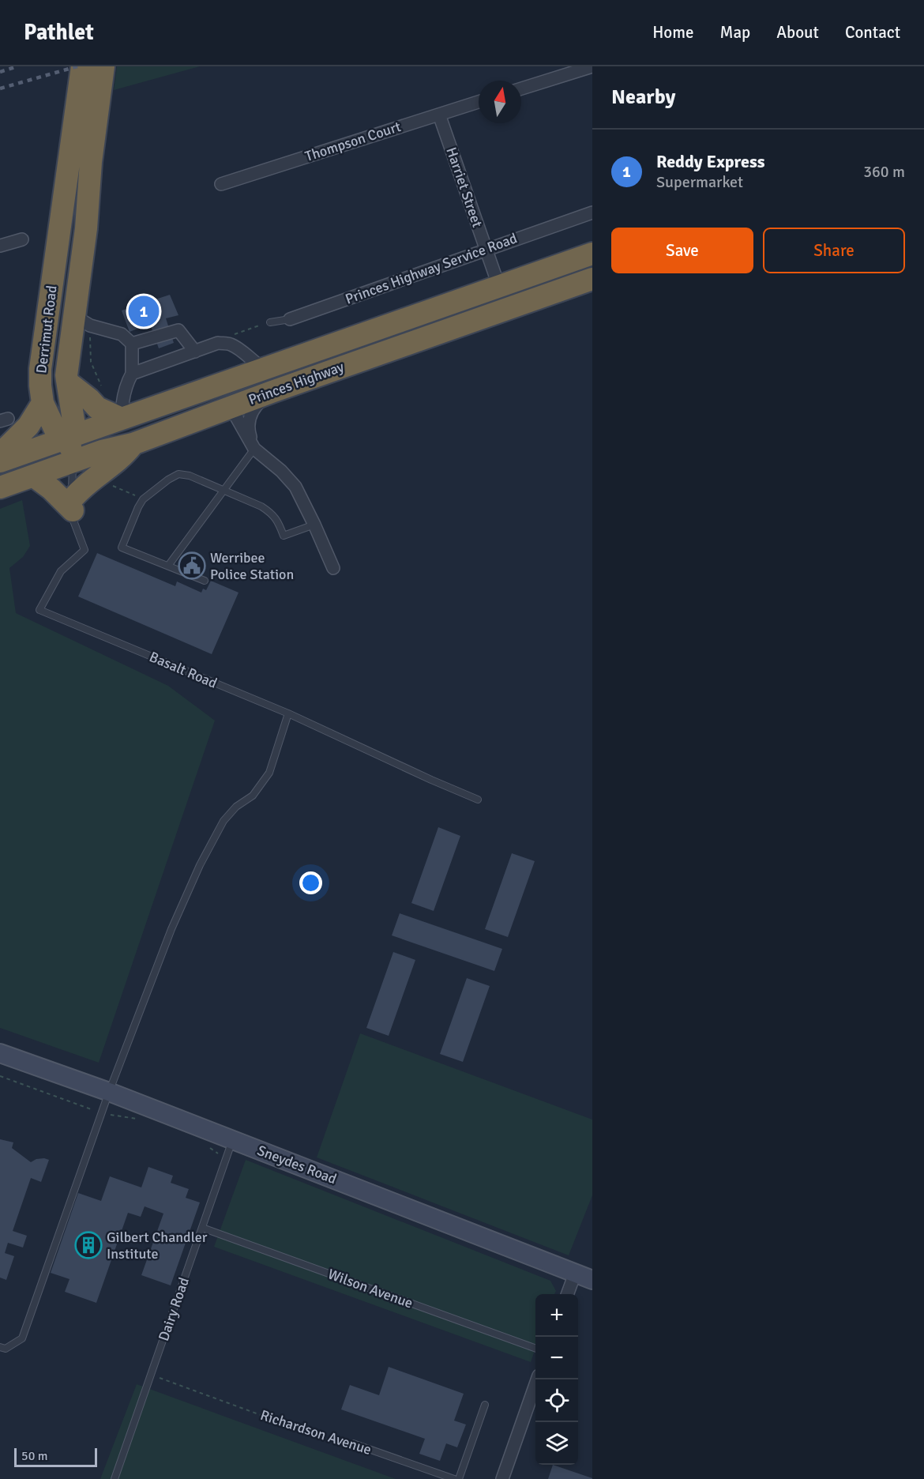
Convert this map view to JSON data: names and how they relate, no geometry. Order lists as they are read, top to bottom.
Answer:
{
  "streets": {
    "highway": ["Derrimut Road", "Princes Highway"],
    "main road": ["Sneydes Road"],
    "street": ["Thompson Court", "Harriet Street", "Princes Highway Service Road"],
    "lane": [
      "Basalt Road",
      "Wilson Avenue",
      "Dairy Road",
      "Richardson Avenue"
    ]
  },
  "crossings": [
    ["Thompson Court", "Harriet Street"],
    ["Harriet Street", "Princes Highway Service Road"],
    ["Harriet Street", "Princes Highway"],
    ["Derrimut Road", "Princes Highway"],
    ["Princes Highway", "Basalt Road"],
    ["Sneydes Road", "Dairy Road"],
    ["Wilson Avenue", "Dairy Road"],
    ["Dairy Road", "Richardson Avenue"]
  ],
  "places": {
    "public building": ["Werribee Police Station"],
    "building": ["Gilbert Chandler Institute"]
  },
  "scale_bar": "50 m",
  "north": "top",
  "page": {
    "header": "Pathlet",
    "nav": [
      "Home",
      "Map",
      "About",
      "Contact"
    ],
    "heading": "Nearby",
    "list": [
      {
        "mark": "1",
        "name": "Reddy Express",
        "note": "Supermarket",
        "value": "360 m"
      }
    ],
    "buttons": ["Save", "Share"],
    "pins": "1",
    "map_buttons": ["+", "−"],
    "scale": "50 m"
  }
}
